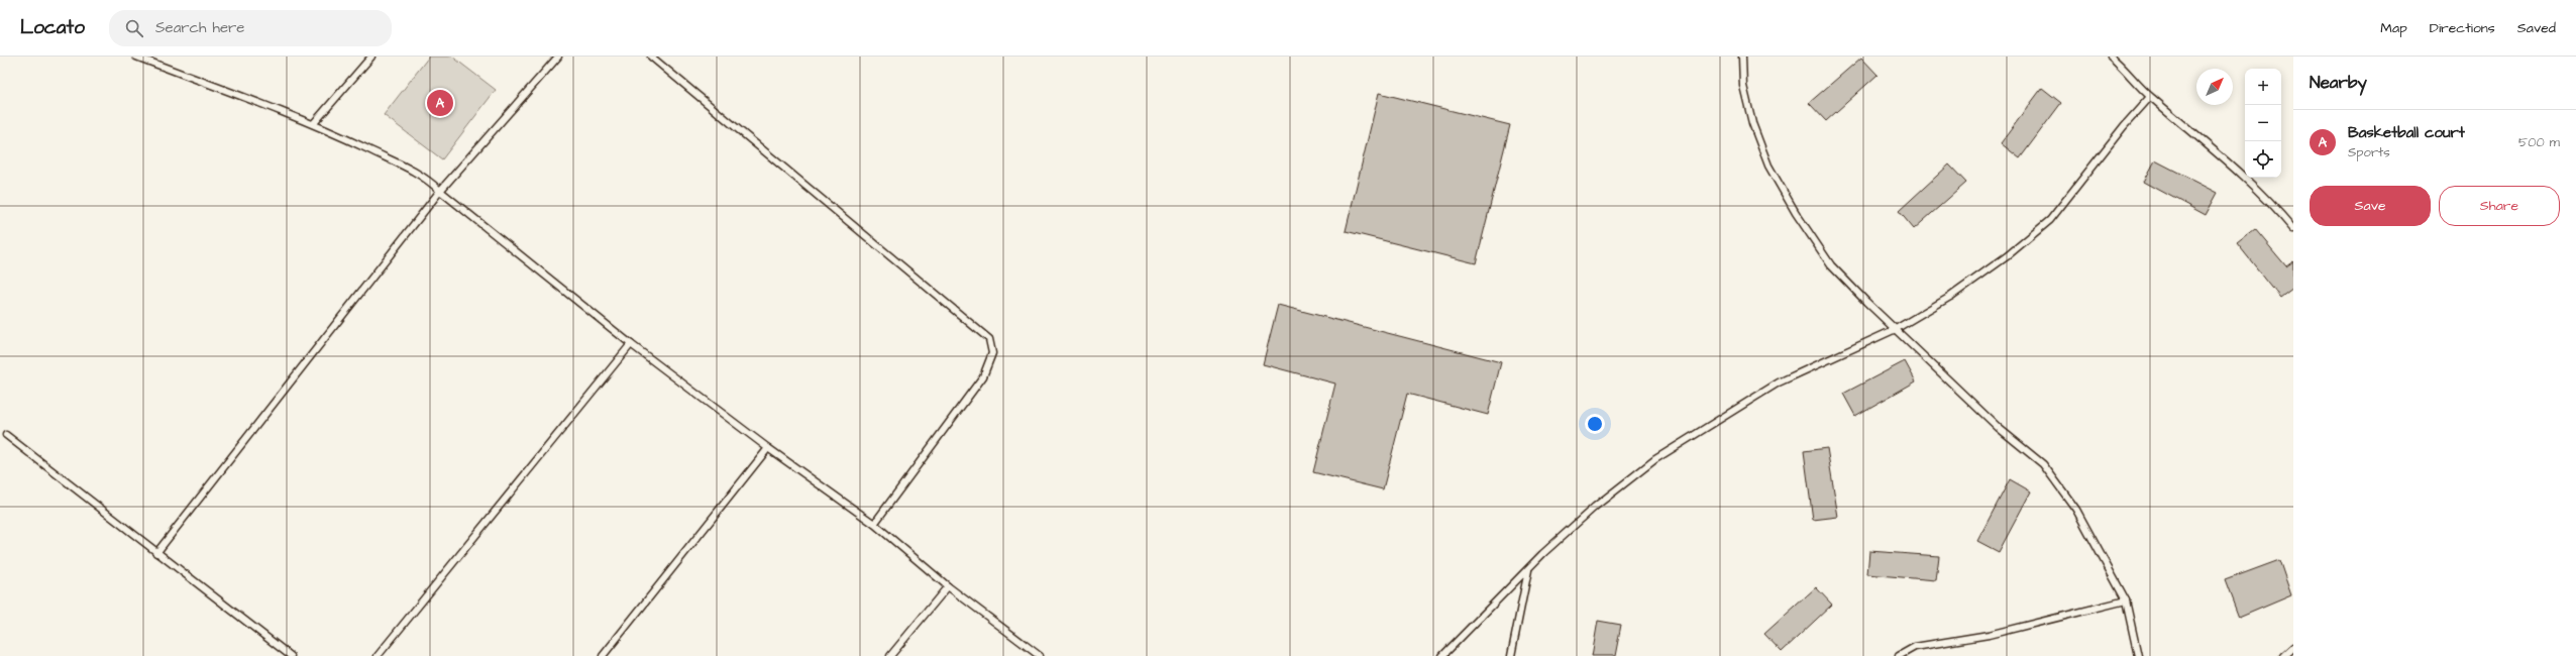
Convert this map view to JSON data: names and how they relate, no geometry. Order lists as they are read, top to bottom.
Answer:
{
  "north": "top right",
  "page": {
    "header": "Locato",
    "search": "Search here",
    "nav": ["Map", "Directions", "Saved"],
    "heading": "Nearby",
    "map_buttons": ["+", "−"],
    "pins": "A",
    "list": [
      {
        "mark": "A",
        "name": "Basketball court",
        "note": "Sports",
        "value": "500 m"
      }
    ],
    "buttons": ["Save", "Share"]
  }
}
